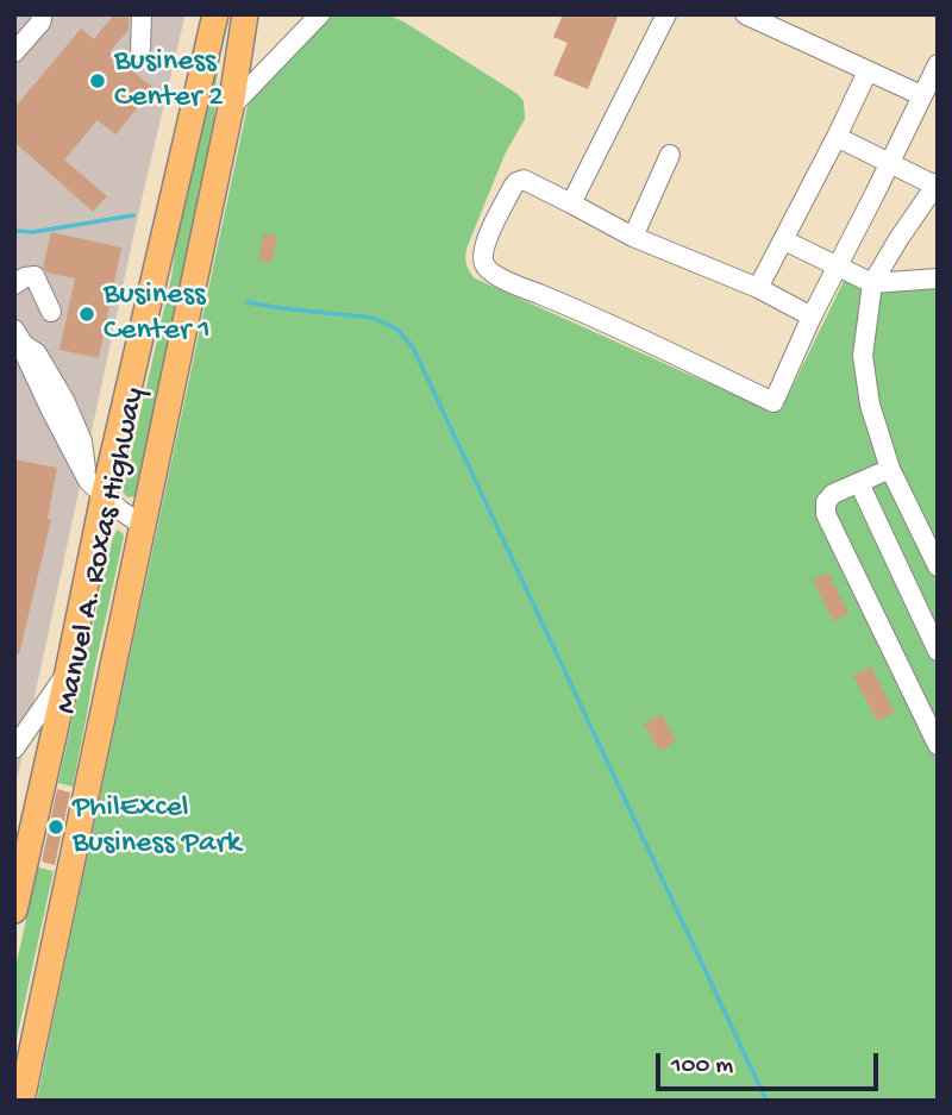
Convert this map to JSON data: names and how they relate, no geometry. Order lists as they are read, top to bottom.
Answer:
{
  "streets": {
    "main road": ["Manuel A. Roxas Highway"]
  },
  "places": ["Business Center 2", "Business Center 1", "PhilExcel Business Park"],
  "scale_bar": "100 m"
}
